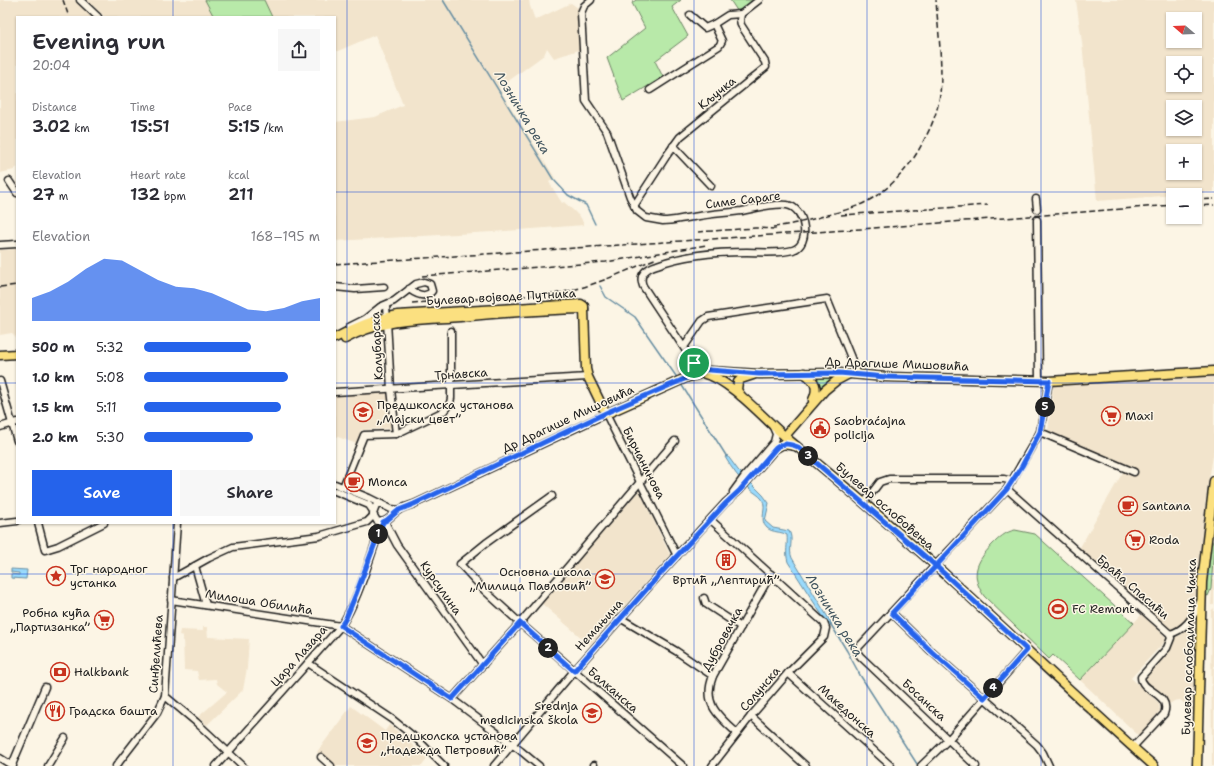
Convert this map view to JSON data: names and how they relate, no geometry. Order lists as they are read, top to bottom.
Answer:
{
  "streets": {
    "main road": [
      "Булевар војводе Путника",
      "Др Драгише Мишовића",
      "Бирчанинова",
      "Булевар ослобођења",
      "Немањина",
      "Булевар ослободилаца Чачка"
    ],
    "street": [
      "Кључка",
      "Симе Сараге",
      "Колубарска",
      "Трнавска",
      "Браћа Спасићи",
      "Курсулина",
      "Милоша Обилића",
      "Дубровачка",
      "Синђелићева",
      "Цара Лазара",
      "Солунска",
      "Балканска",
      "Босанска",
      "Македонска"
    ]
  },
  "crossings": [
    ["Кључка", "Симе Сараге"],
    ["Симе Сараге", "Др Драгише Мишовића"],
    ["Симе Сараге", "Булевар ослобођења"],
    ["Булевар војводе Путника", "Колубарска"],
    ["Булевар војводе Путника", "Бирчанинова"],
    ["Колубарска", "Трнавска"],
    ["Др Драгише Мишовића", "Бирчанинова"],
    ["Др Драгише Мишовића", "Булевар ослобођења"],
    ["Др Драгише Мишовића", "Курсулина"],
    ["Др Драгише Мишовића", "Немањина"],
    ["Др Драгише Мишовића", "Цара Лазара"],
    ["Трнавска", "Бирчанинова"],
    ["Бирчанинова", "Немањина"],
    ["Булевар ослобођења", "Браћа Спасићи"],
    ["Булевар ослобођења", "Немањина"],
    ["Курсулина", "Цара Лазара"],
    ["Милоша Обилића", "Немањина"],
    ["Милоша Обилића", "Синђелићева"],
    ["Милоша Обилића", "Цара Лазара"],
    ["Немањина", "Балканска"],
    ["Дубровачка", "Солунска"],
    ["Солунска", "Македонска"]
  ],
  "water": ["Лозничка река"],
  "places": {
    "school or university": [
      "Предшколска установа „Мајски цвет”",
      "Основна школа „Милица Павловић”",
      "Srednja medicinska škola",
      "Предшколска установа „Надежда Петровић”"
    ],
    "supermarket": ["Maxi", "Roda", "Робна кућа „Партизанка”"],
    "public building": ["Saobraćajna policija"],
    "cafe": ["Monca", "Santana"],
    "building": ["Вртић „Лептирић”"],
    "place": ["Трг народног устанка"],
    "sports": ["FC Remont"],
    "bank": ["Halkbank"],
    "restaurant": ["Градска башта"]
  },
  "north": "left",
  "page": {
    "map_buttons": ["+", "−"],
    "heading": ["Evening run", "20:04"],
    "stats": [
      ["Distance", "3.02 km"],
      ["Time", "15:51"],
      ["Pace", "5:15 /km"],
      ["Elevation", "27 m"],
      ["Heart rate", "132 bpm"],
      ["kcal", "211"]
    ],
    "chart": ["Elevation", "168–195 m"],
    "list": [
      {
        "name": "500 m",
        "note": "5:32"
      },
      {
        "name": "1.0 km",
        "note": "5:08"
      },
      {
        "name": "1.5 km",
        "note": "5:11"
      },
      {
        "name": "2.0 km",
        "note": "5:30"
      }
    ],
    "pins": [
      "5",
      "3",
      "1",
      "2",
      "4"
    ],
    "buttons": ["Save", "Share"]
  }
}
